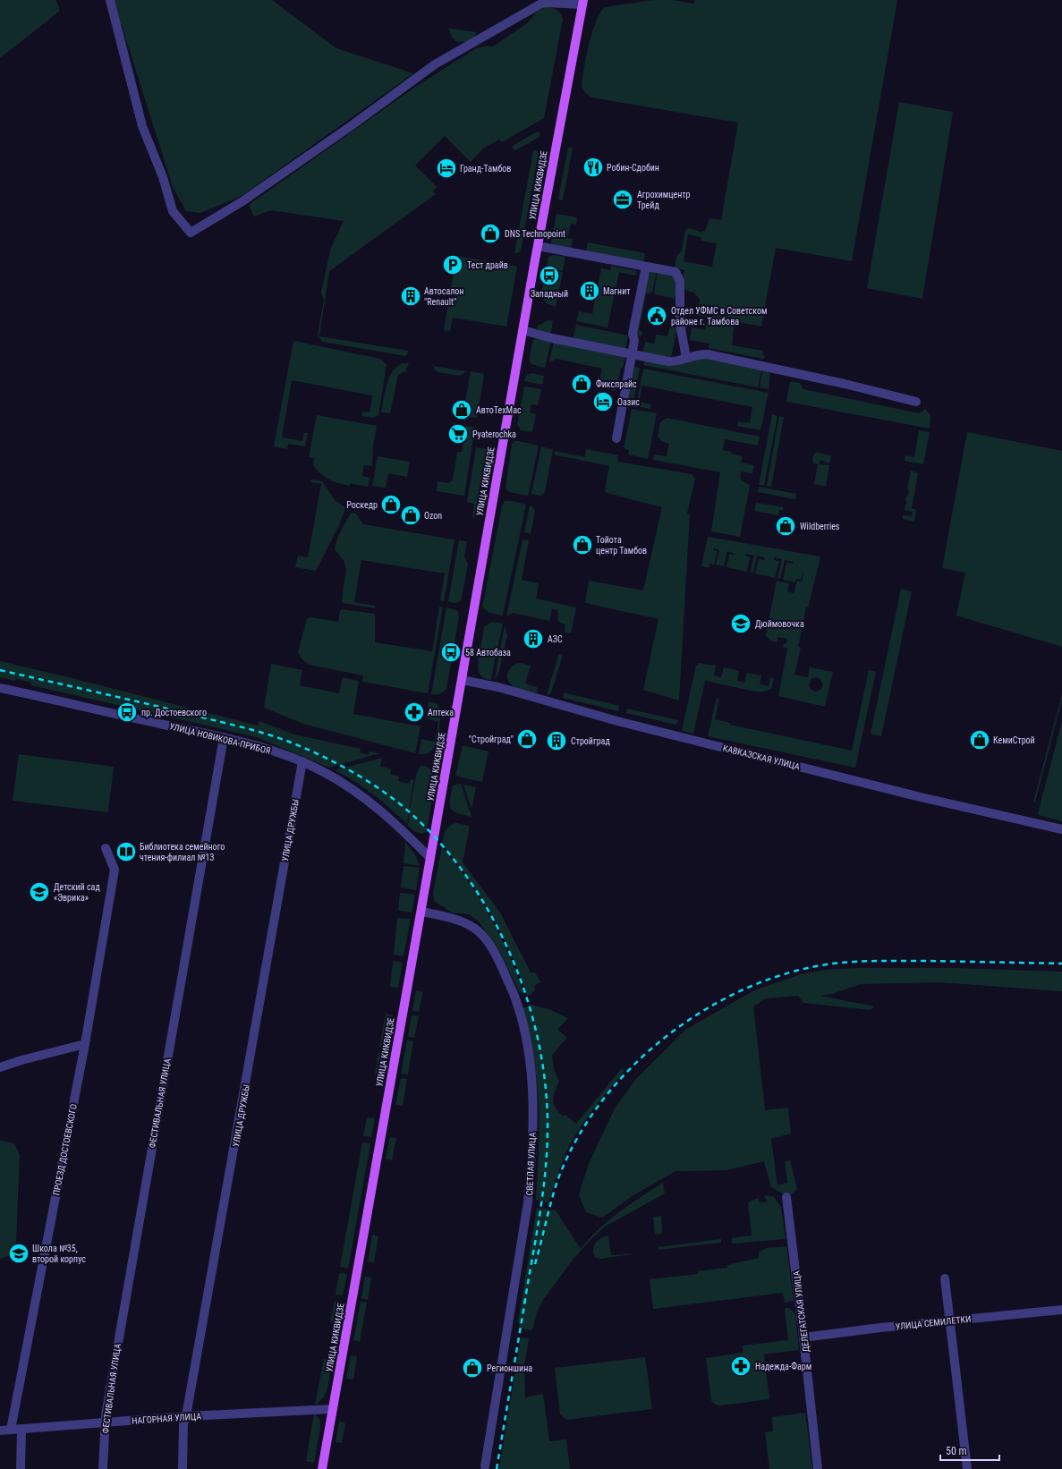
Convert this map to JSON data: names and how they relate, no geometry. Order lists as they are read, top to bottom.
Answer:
{
  "streets": {
    "main road": ["УЛИЦА КИКВИДЗЕ"],
    "street": [
      "УЛИЦА НОВИКОВА-ПРИБОЯ",
      "КАВКАЗСКАЯ УЛИЦА",
      "УЛИЦА ДРУЖБЫ",
      "ФЕСТИВАЛЬНАЯ УЛИЦА",
      "ПРОЕЗД ДОСТОЕВСКОГО",
      "СВЕТЛАЯ УЛИЦА",
      "ДЕЛЕГАТСКАЯ УЛИЦА",
      "УЛИЦА СЕМИЛЕТКИ",
      "НАГОРНАЯ УЛИЦА"
    ]
  },
  "crossings": [
    ["УЛИЦА КИКВИДЗЕ", "УЛИЦА НОВИКОВА-ПРИБОЯ"],
    ["УЛИЦА КИКВИДЗЕ", "КАВКАЗСКАЯ УЛИЦА"],
    ["УЛИЦА КИКВИДЗЕ", "СВЕТЛАЯ УЛИЦА"],
    ["УЛИЦА КИКВИДЗЕ", "НАГОРНАЯ УЛИЦА"],
    ["УЛИЦА НОВИКОВА-ПРИБОЯ", "УЛИЦА ДРУЖБЫ"],
    ["УЛИЦА НОВИКОВА-ПРИБОЯ", "ФЕСТИВАЛЬНАЯ УЛИЦА"],
    ["УЛИЦА ДРУЖБЫ", "НАГОРНАЯ УЛИЦА"],
    ["ФЕСТИВАЛЬНАЯ УЛИЦА", "НАГОРНАЯ УЛИЦА"],
    ["ПРОЕЗД ДОСТОЕВСКОГО", "НАГОРНАЯ УЛИЦА"],
    ["ДЕЛЕГАТСКАЯ УЛИЦА", "УЛИЦА СЕМИЛЕТКИ"]
  ],
  "places": {
    "restaurant": ["Робин-Сдобин"],
    "hotel": ["Гранд-Тамбов", "Оазис"],
    "office": ["Агрохимцентр Трейд"],
    "shop": [
      "DNS Technopoint",
      "Фикспрайс",
      "АвтоТехМас",
      "Роскедр",
      "Ozon",
      "Wildberries",
      "Тойота центр Тамбов",
      "\"Стройград\"",
      "КемиСтрой",
      "Регионшина"
    ],
    "parking": ["Тест драйв"],
    "bus stop": ["Западный", "58 Автобаза", "пр. Достоевского"],
    "building": [
      "Магнит",
      "Автосалон \"Renault\"",
      "АЗС",
      "Стройград"
    ],
    "public building": ["Отдел УФМС в Советском районе г. Тамбова"],
    "supermarket": ["Pyaterochka"],
    "school or university": ["Дюймовочка", "Детский сад «Эврика»", "Школа №35, второй корпус"],
    "pharmacy": ["Аптека", "Надежда-Фарм"],
    "library": ["Библиотека семейного чтения-филиал №13"]
  },
  "scale_bar": "50 m"
}
